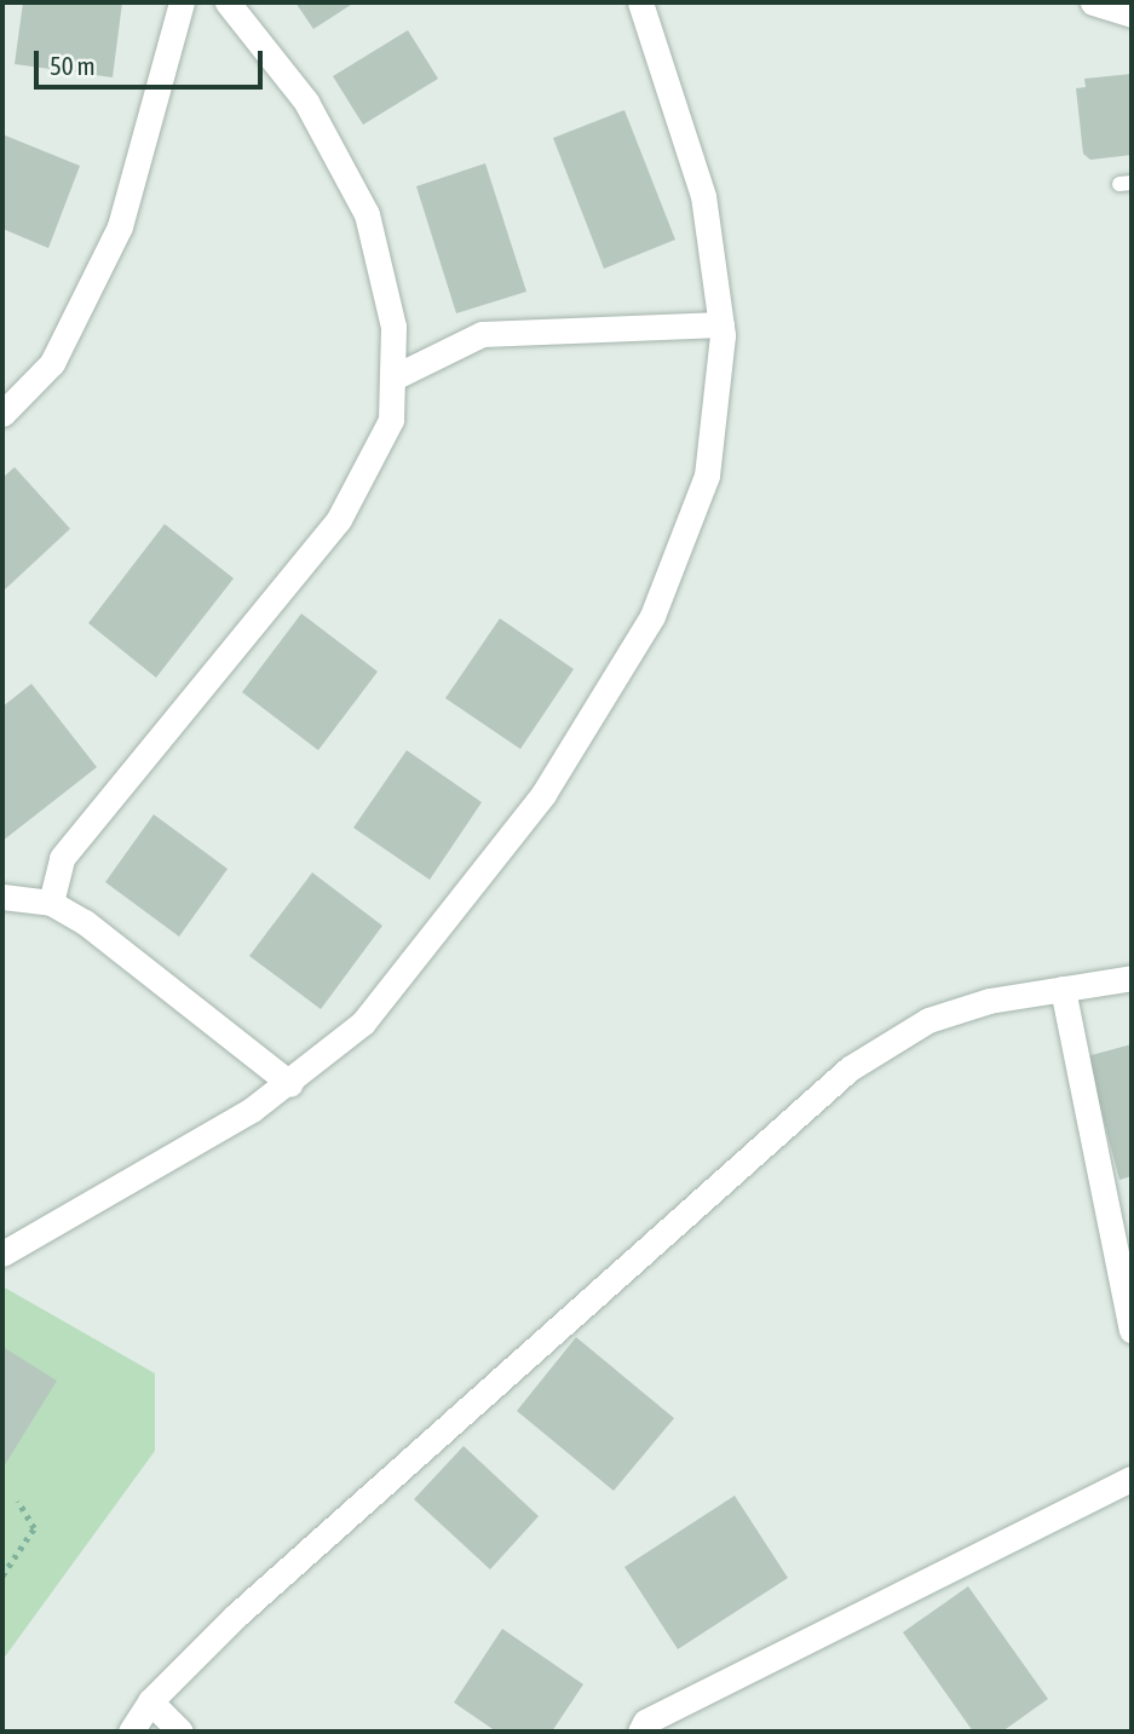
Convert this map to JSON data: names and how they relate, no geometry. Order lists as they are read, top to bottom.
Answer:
{
  "scale_bar": "50 m"
}
